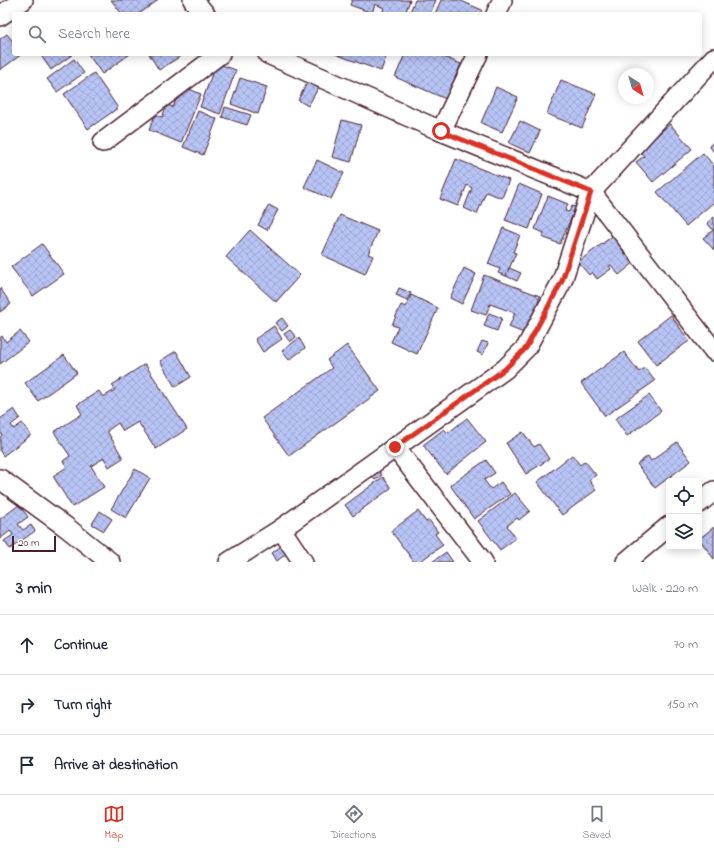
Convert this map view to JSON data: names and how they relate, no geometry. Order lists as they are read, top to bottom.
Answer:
{
  "scale_bar": "20 m",
  "north": "bottom right",
  "page": {
    "search": "Search here",
    "scale": "20 m",
    "heading": ["3 min", "Walk · 220 m"],
    "list": [
      ["Continue", "70 m"],
      ["Turn right", "150 m"],
      "Arrive at destination"
    ],
    "nav": ["Map", "Directions", "Saved"]
  }
}
